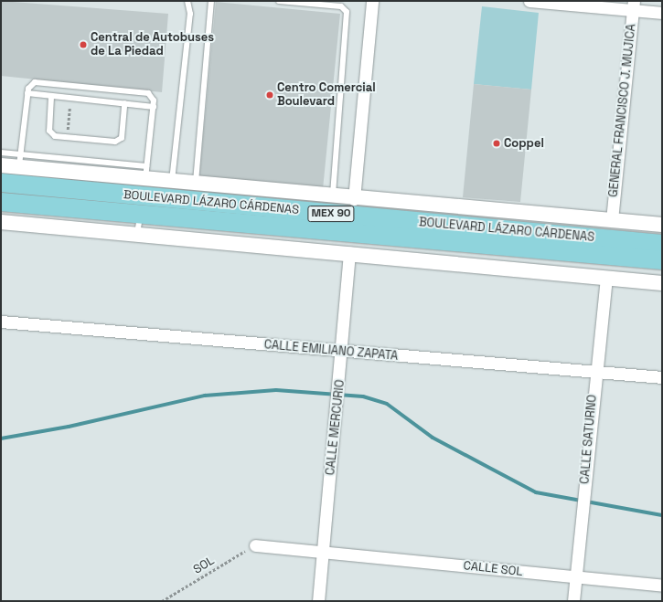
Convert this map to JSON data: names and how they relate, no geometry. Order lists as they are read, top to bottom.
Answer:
{
  "streets": {
    "main road": ["BOULEVARD LÁZARO CÁRDENAS", "MEX 90"],
    "street": [
      "GENERAL FRANCISCO J. MUJICA",
      "CALLE EMILIANO ZAPATA",
      "CALLE MERCURIO",
      "CALLE SATURNO",
      "CALLE SOL"
    ],
    "path": ["SOL"]
  },
  "crossings": [
    ["CALLE EMILIANO ZAPATA", "CALLE MERCURIO"],
    ["CALLE EMILIANO ZAPATA", "CALLE SATURNO"],
    ["CALLE MERCURIO", "CALLE SOL"],
    ["CALLE SATURNO", "CALLE SOL"],
    ["SOL", "CALLE SOL"]
  ],
  "places": ["Central de Autobuses de La Piedad", "Centro Comercial Boulevard", "Coppel"]
}
